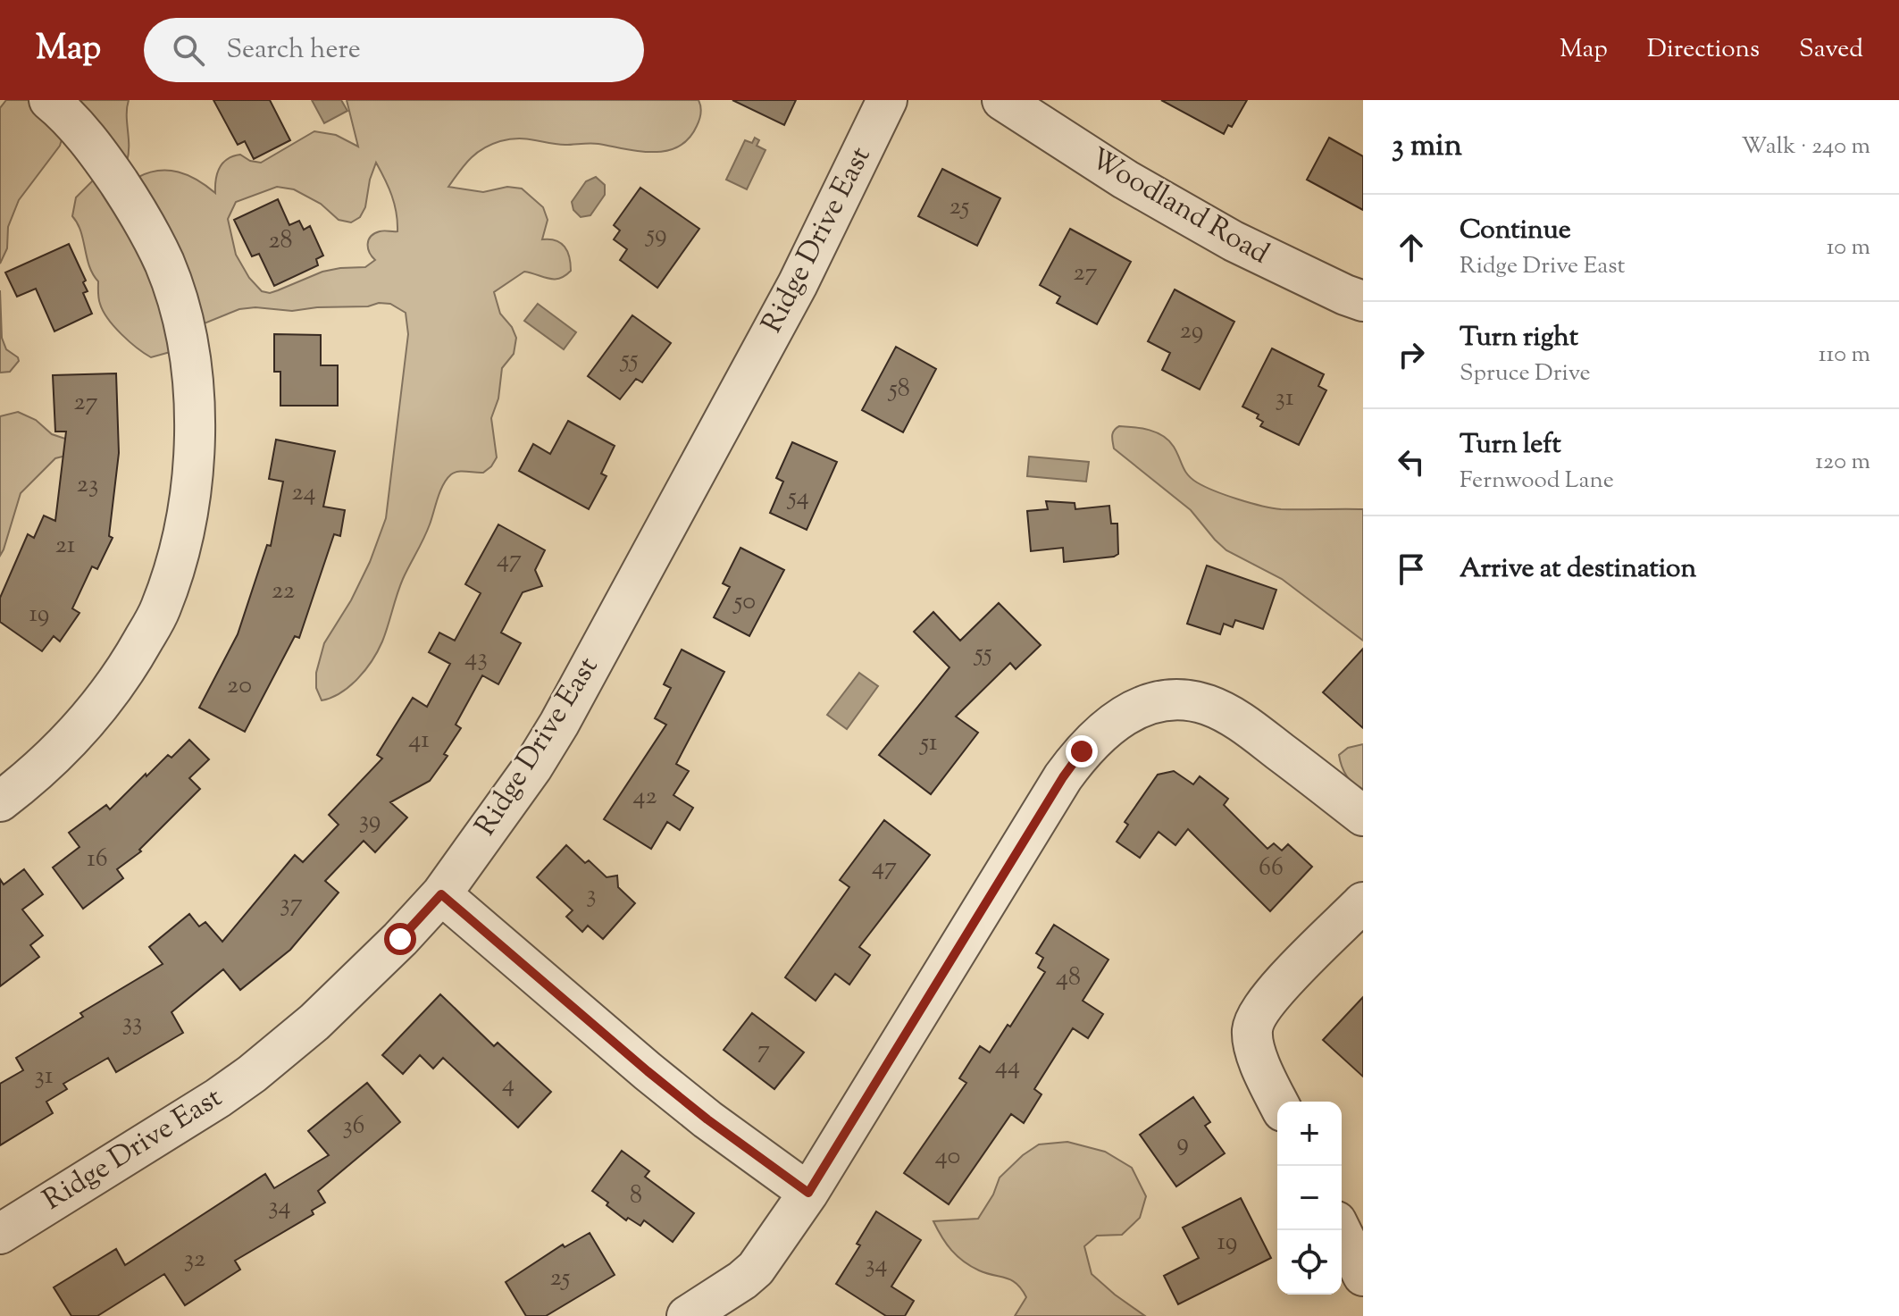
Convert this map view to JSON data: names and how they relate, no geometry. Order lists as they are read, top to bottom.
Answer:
{
  "streets": {
    "street": ["Woodland Road", "Ridge Drive East"]
  },
  "house_numbers": [
    "25",
    "59",
    "28",
    "27",
    "29",
    "55",
    "58",
    "31",
    "27",
    "23",
    "24",
    "54",
    "21",
    "47",
    "22",
    "50",
    "19",
    "55",
    "43",
    "20",
    "41",
    "51",
    "42",
    "39",
    "16",
    "47",
    "66",
    "3",
    "37",
    "48",
    "33",
    "7",
    "44",
    "31",
    "4",
    "36",
    "9",
    "40",
    "8",
    "34",
    "19",
    "32",
    "34",
    "25"
  ],
  "page": {
    "header": "Map",
    "search": "Search here",
    "nav": ["Map", "Directions", "Saved"],
    "heading": ["3 min", "Walk · 240 m"],
    "list": [
      ["Continue", "Ridge Drive East", "10 m"],
      ["Turn right", "Spruce Drive", "110 m"],
      ["Turn left", "Fernwood Lane", "120 m"],
      "Arrive at destination"
    ],
    "map_buttons": ["+", "−"]
  }
}
